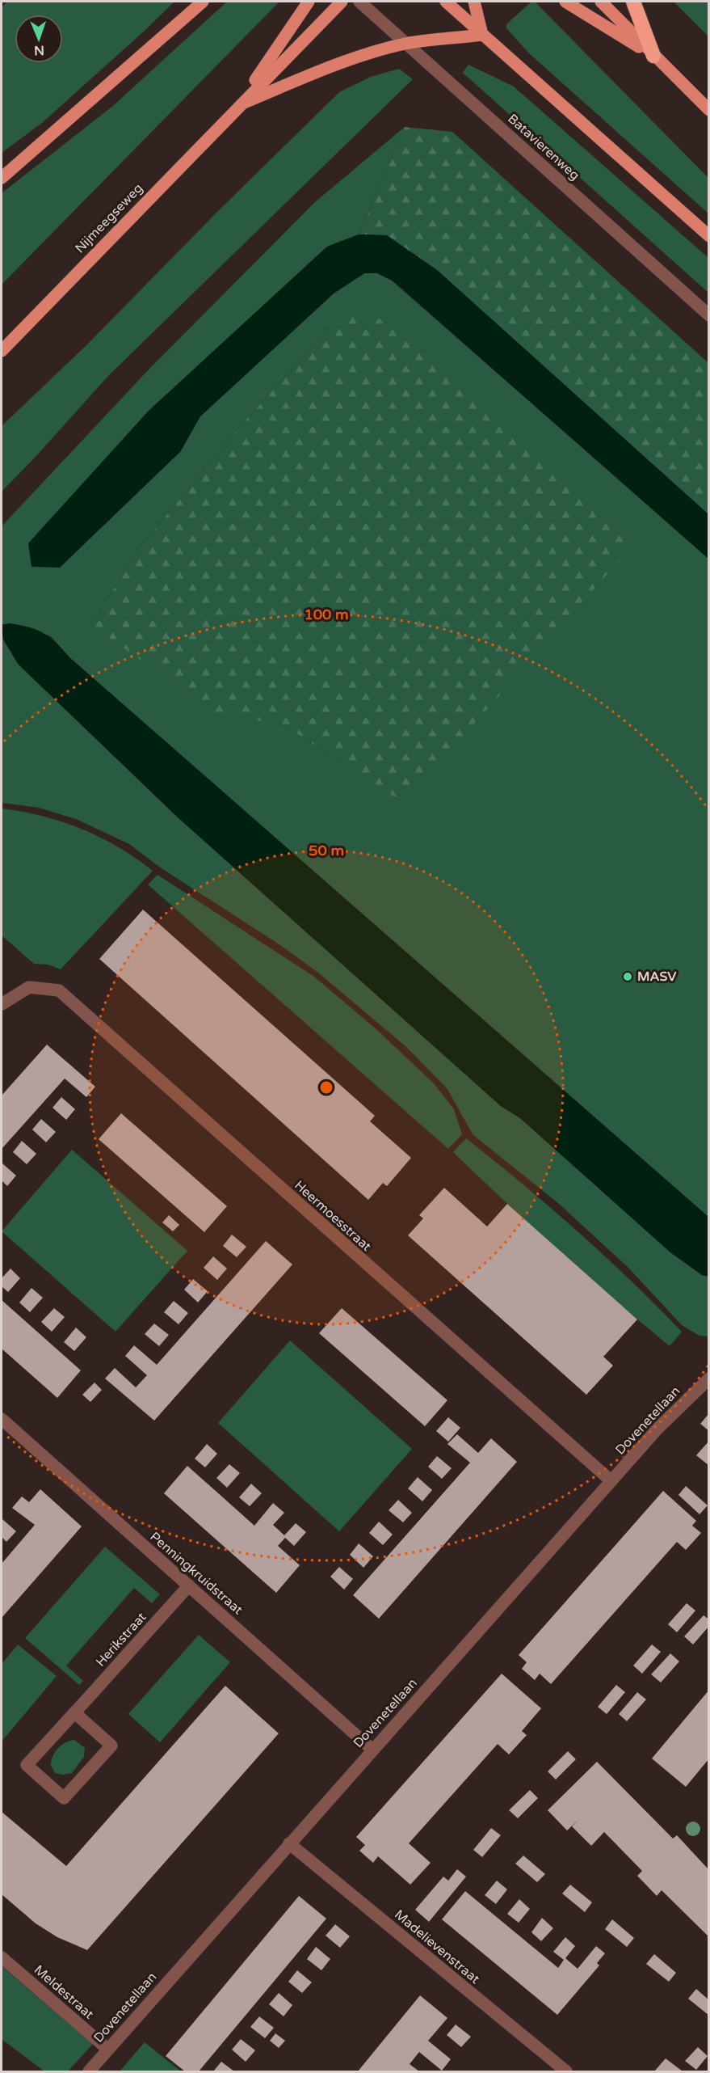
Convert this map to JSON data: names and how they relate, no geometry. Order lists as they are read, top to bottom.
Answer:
{
  "streets": {
    "main road": ["Nijmeegseweg"],
    "street": [
      "Batavierenweg",
      "Heermoesstraat",
      "Dovenetellaan",
      "Penningkruidstraat",
      "Herikstraat",
      "Madelievenstraat",
      "Meldestraat"
    ]
  },
  "crossings": [
    ["Heermoesstraat", "Dovenetellaan"],
    ["Dovenetellaan", "Penningkruidstraat"],
    ["Dovenetellaan", "Madelievenstraat"],
    ["Dovenetellaan", "Meldestraat"],
    ["Penningkruidstraat", "Herikstraat"]
  ],
  "places": ["MASV"],
  "north": "bottom",
  "rings": ["100 m", "50 m"]
}
